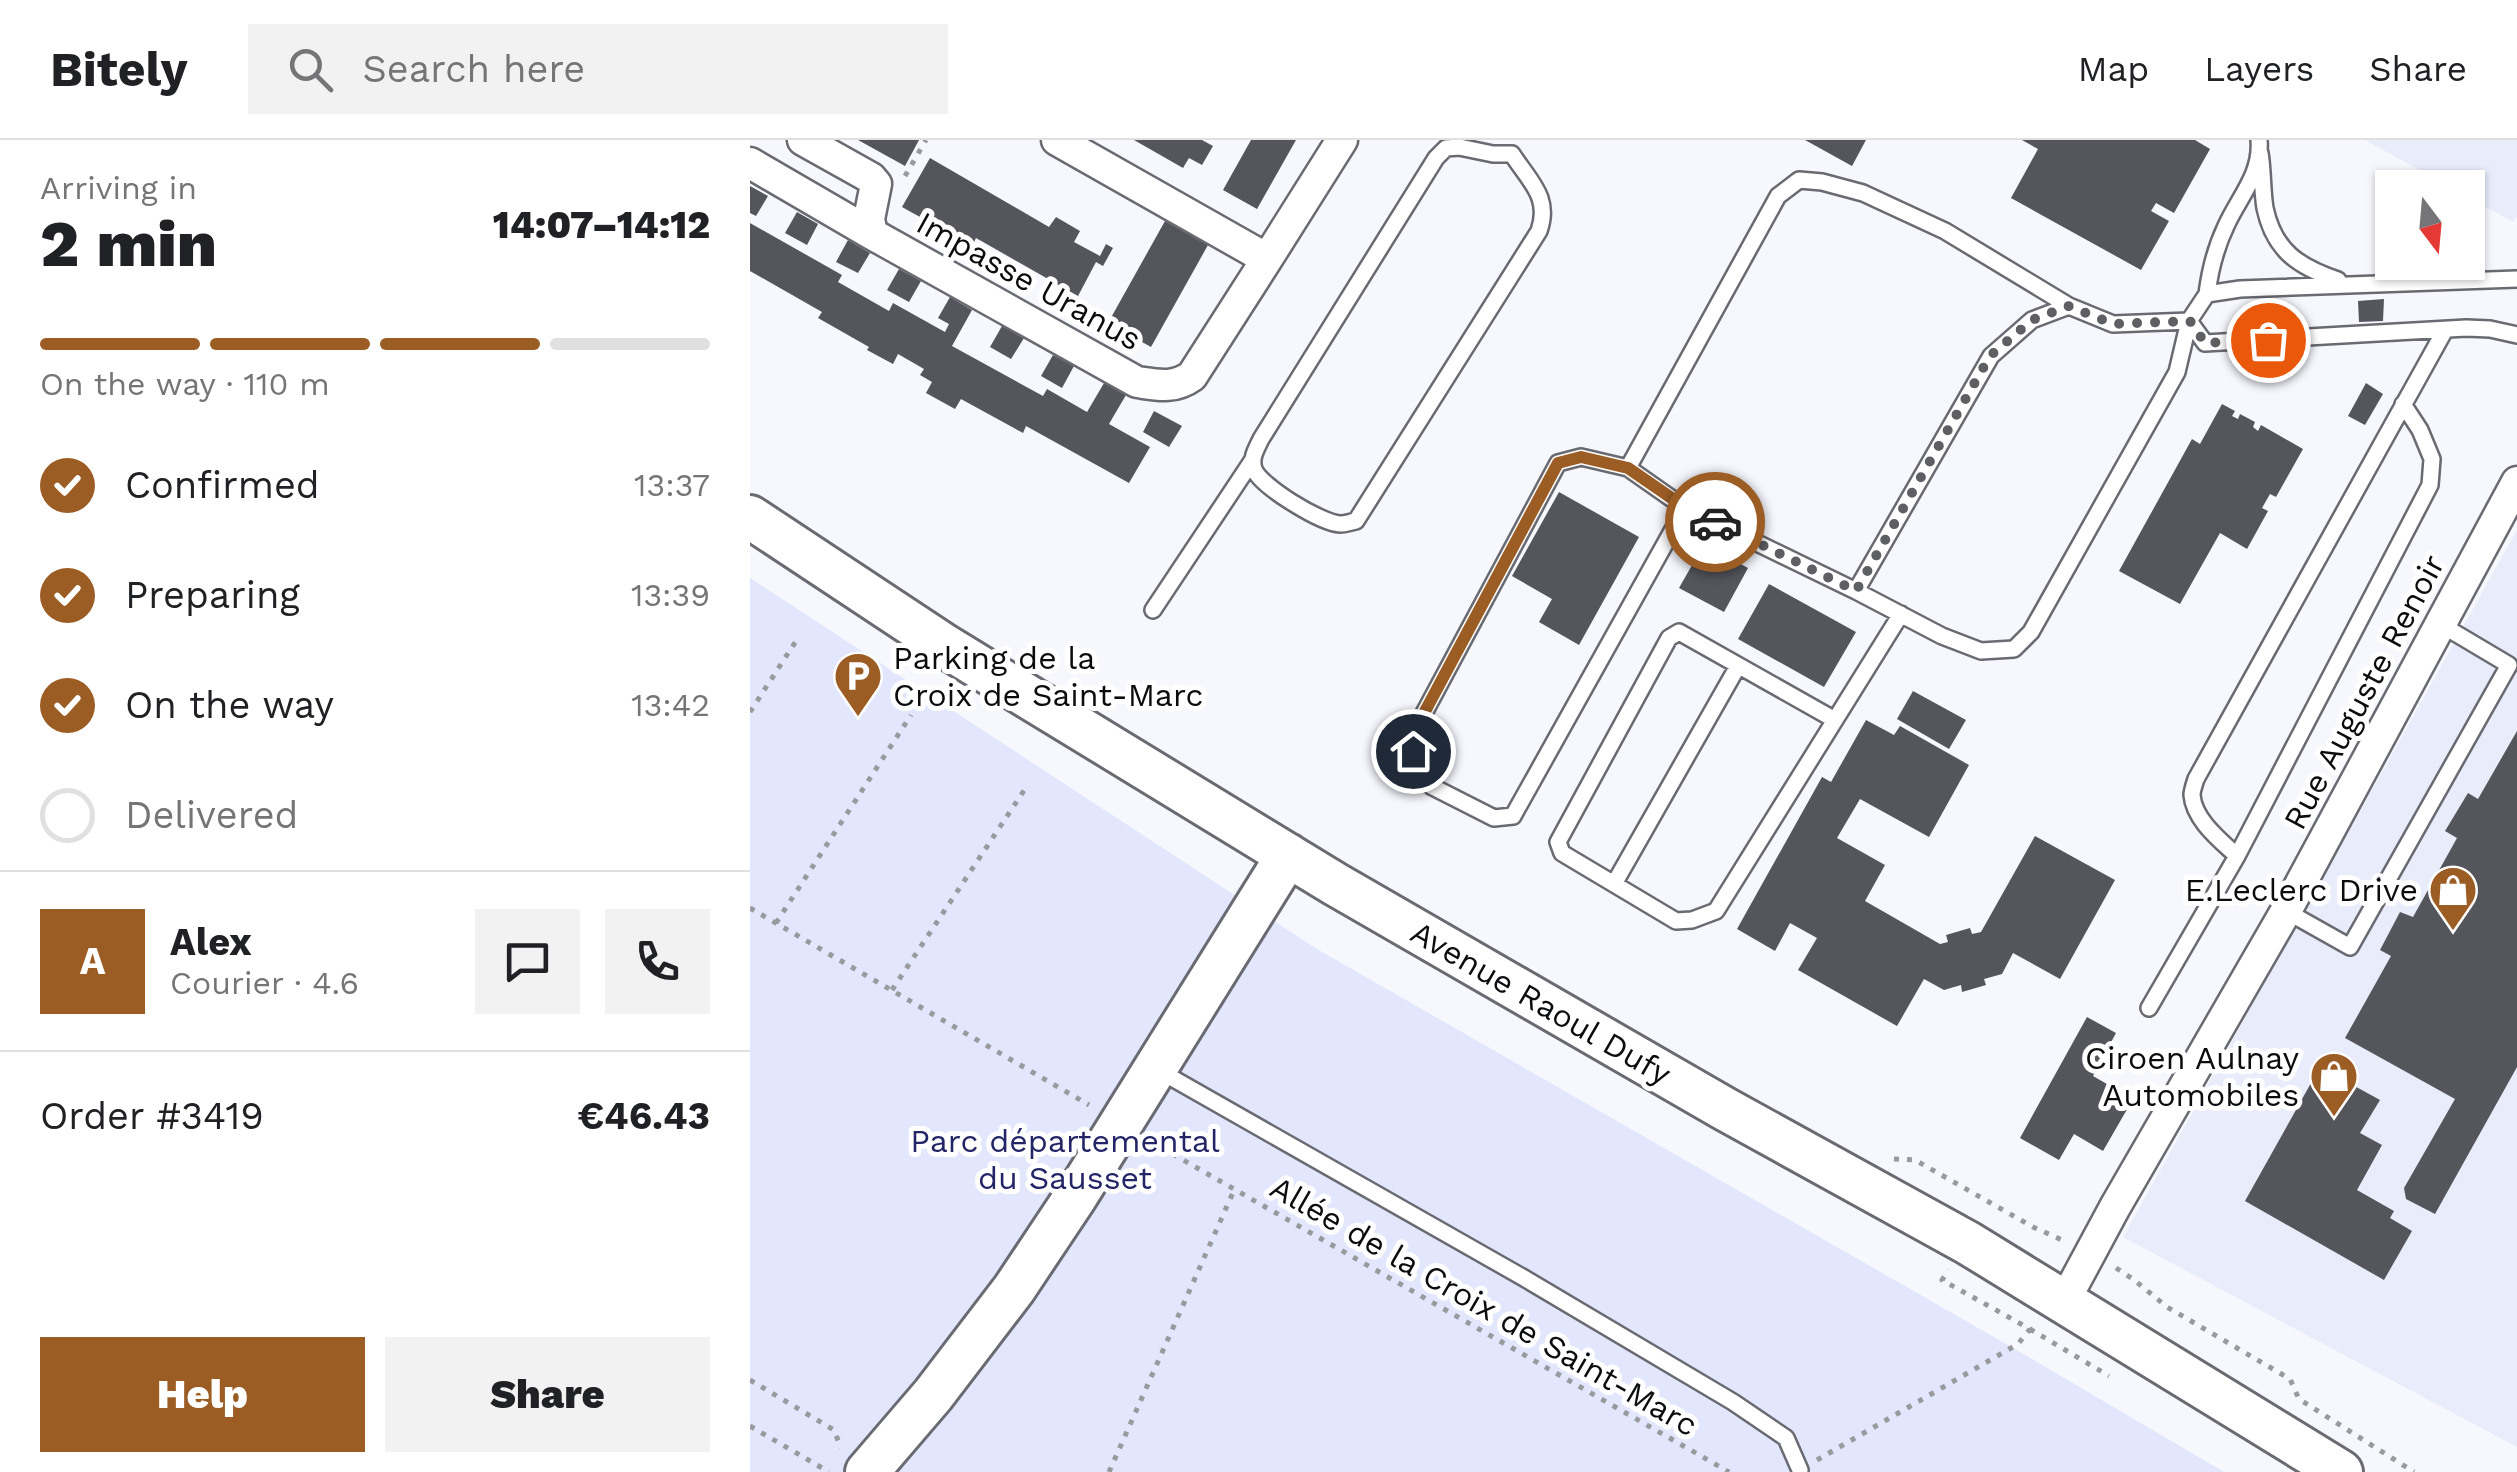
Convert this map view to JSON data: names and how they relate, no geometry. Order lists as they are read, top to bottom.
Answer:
{
  "streets": {
    "main road": ["Avenue Raoul Dufy"],
    "street": ["Impasse Uranus", "Rue Auguste Renoir"],
    "path": ["Allée de la Croix de Saint-Marc"]
  },
  "crossings": [
    ["Rue Auguste Renoir", "Avenue Raoul Dufy"]
  ],
  "parks": ["Parc départemental du Sausset"],
  "places": {
    "parking": ["Parking de la Croix de Saint-Marc"],
    "shop": ["E.Leclerc Drive", "Ciroen Aulnay Automobiles"]
  },
  "north": "bottom",
  "page": {
    "header": "Bitely",
    "search": "Search here",
    "nav": ["Map", "Layers", "Share"],
    "heading": ["2 min", "Arriving in", "14:07–14:12"],
    "panel": [
      "Alex",
      "Courier · 4.6",
      "Order #3419",
      "€46.43"
    ],
    "bar": "On the way · 110 m",
    "list": [
      ["Confirmed", "13:37"],
      ["Preparing", "13:39"],
      ["On the way", "13:42"],
      "Delivered"
    ],
    "round": "A",
    "buttons": ["Help", "Share"]
  }
}
